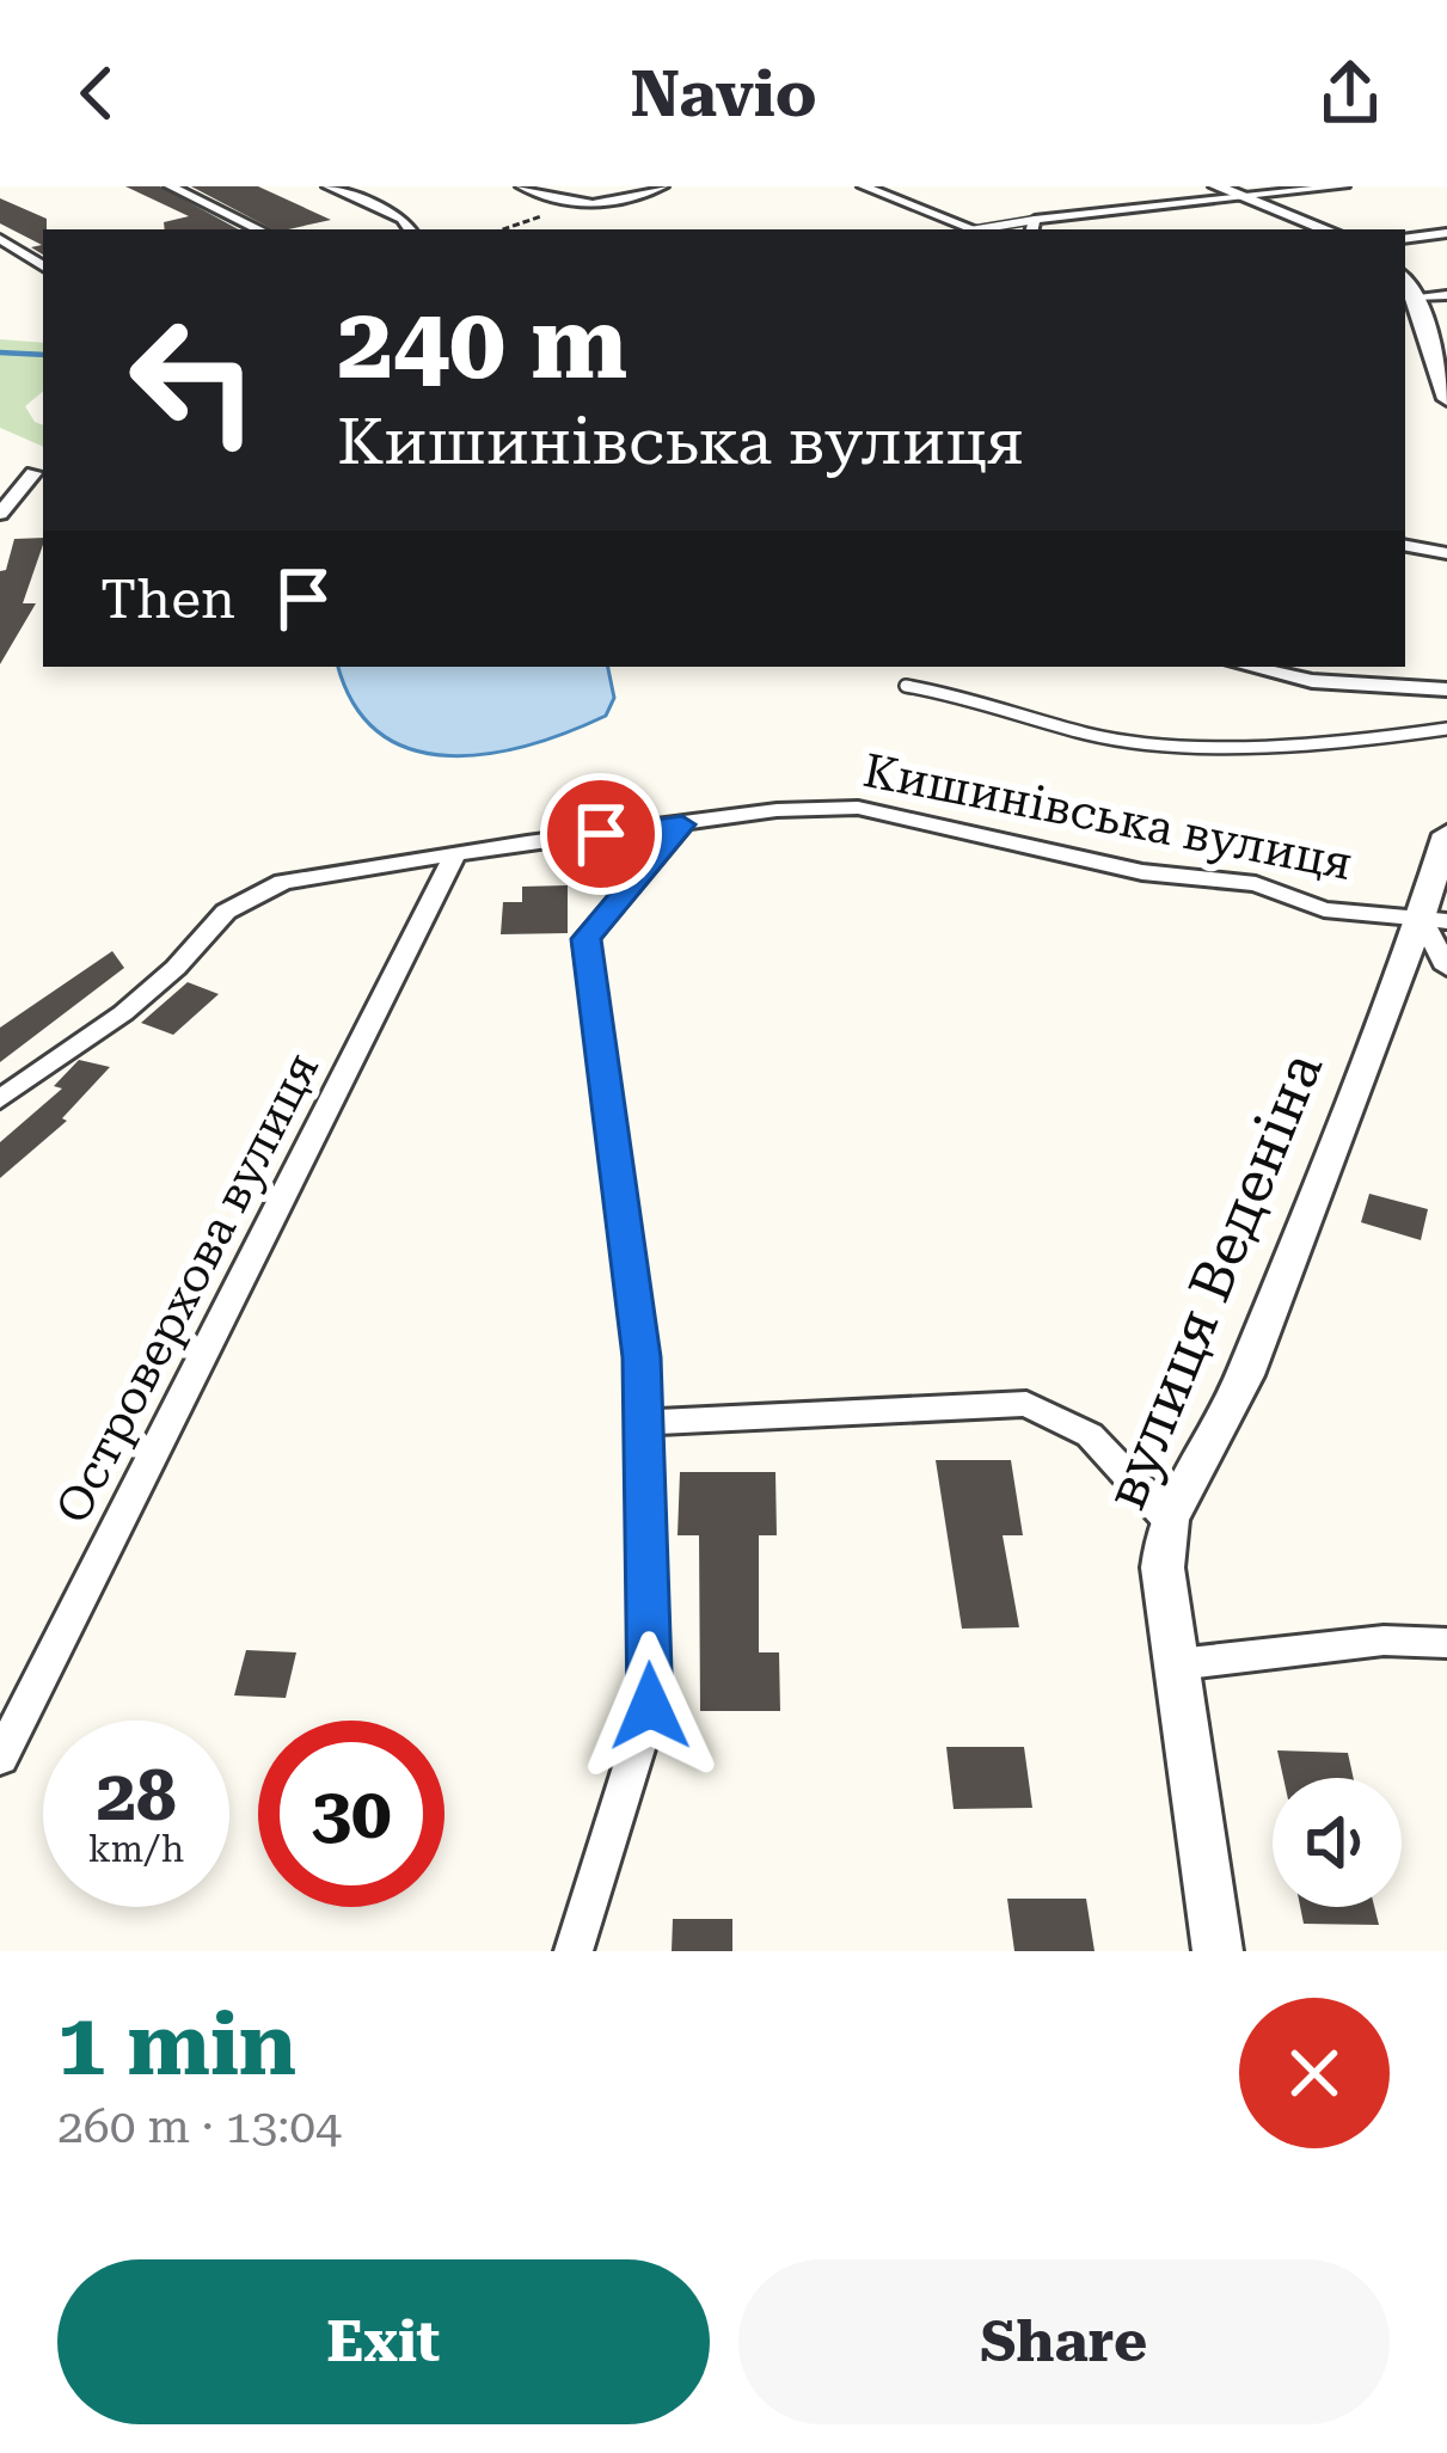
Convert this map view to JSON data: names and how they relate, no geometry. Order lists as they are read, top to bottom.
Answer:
{
  "streets": {
    "street": ["Кишинівська вулиця", "вулиця Веденіна", "Островерхова вулиця"]
  },
  "crossings": [
    ["Кишинівська вулиця", "вулиця Веденіна"],
    ["Кишинівська вулиця", "Островерхова вулиця"]
  ],
  "page": {
    "header": "Navio",
    "turn": ["240 m", "Кишинівська вулиця"],
    "then": "Then",
    "speed": "28 km/h",
    "limit": "30",
    "heading": ["1 min", "260 m · 13:04"],
    "buttons": ["Exit", "Share"]
  }
}
